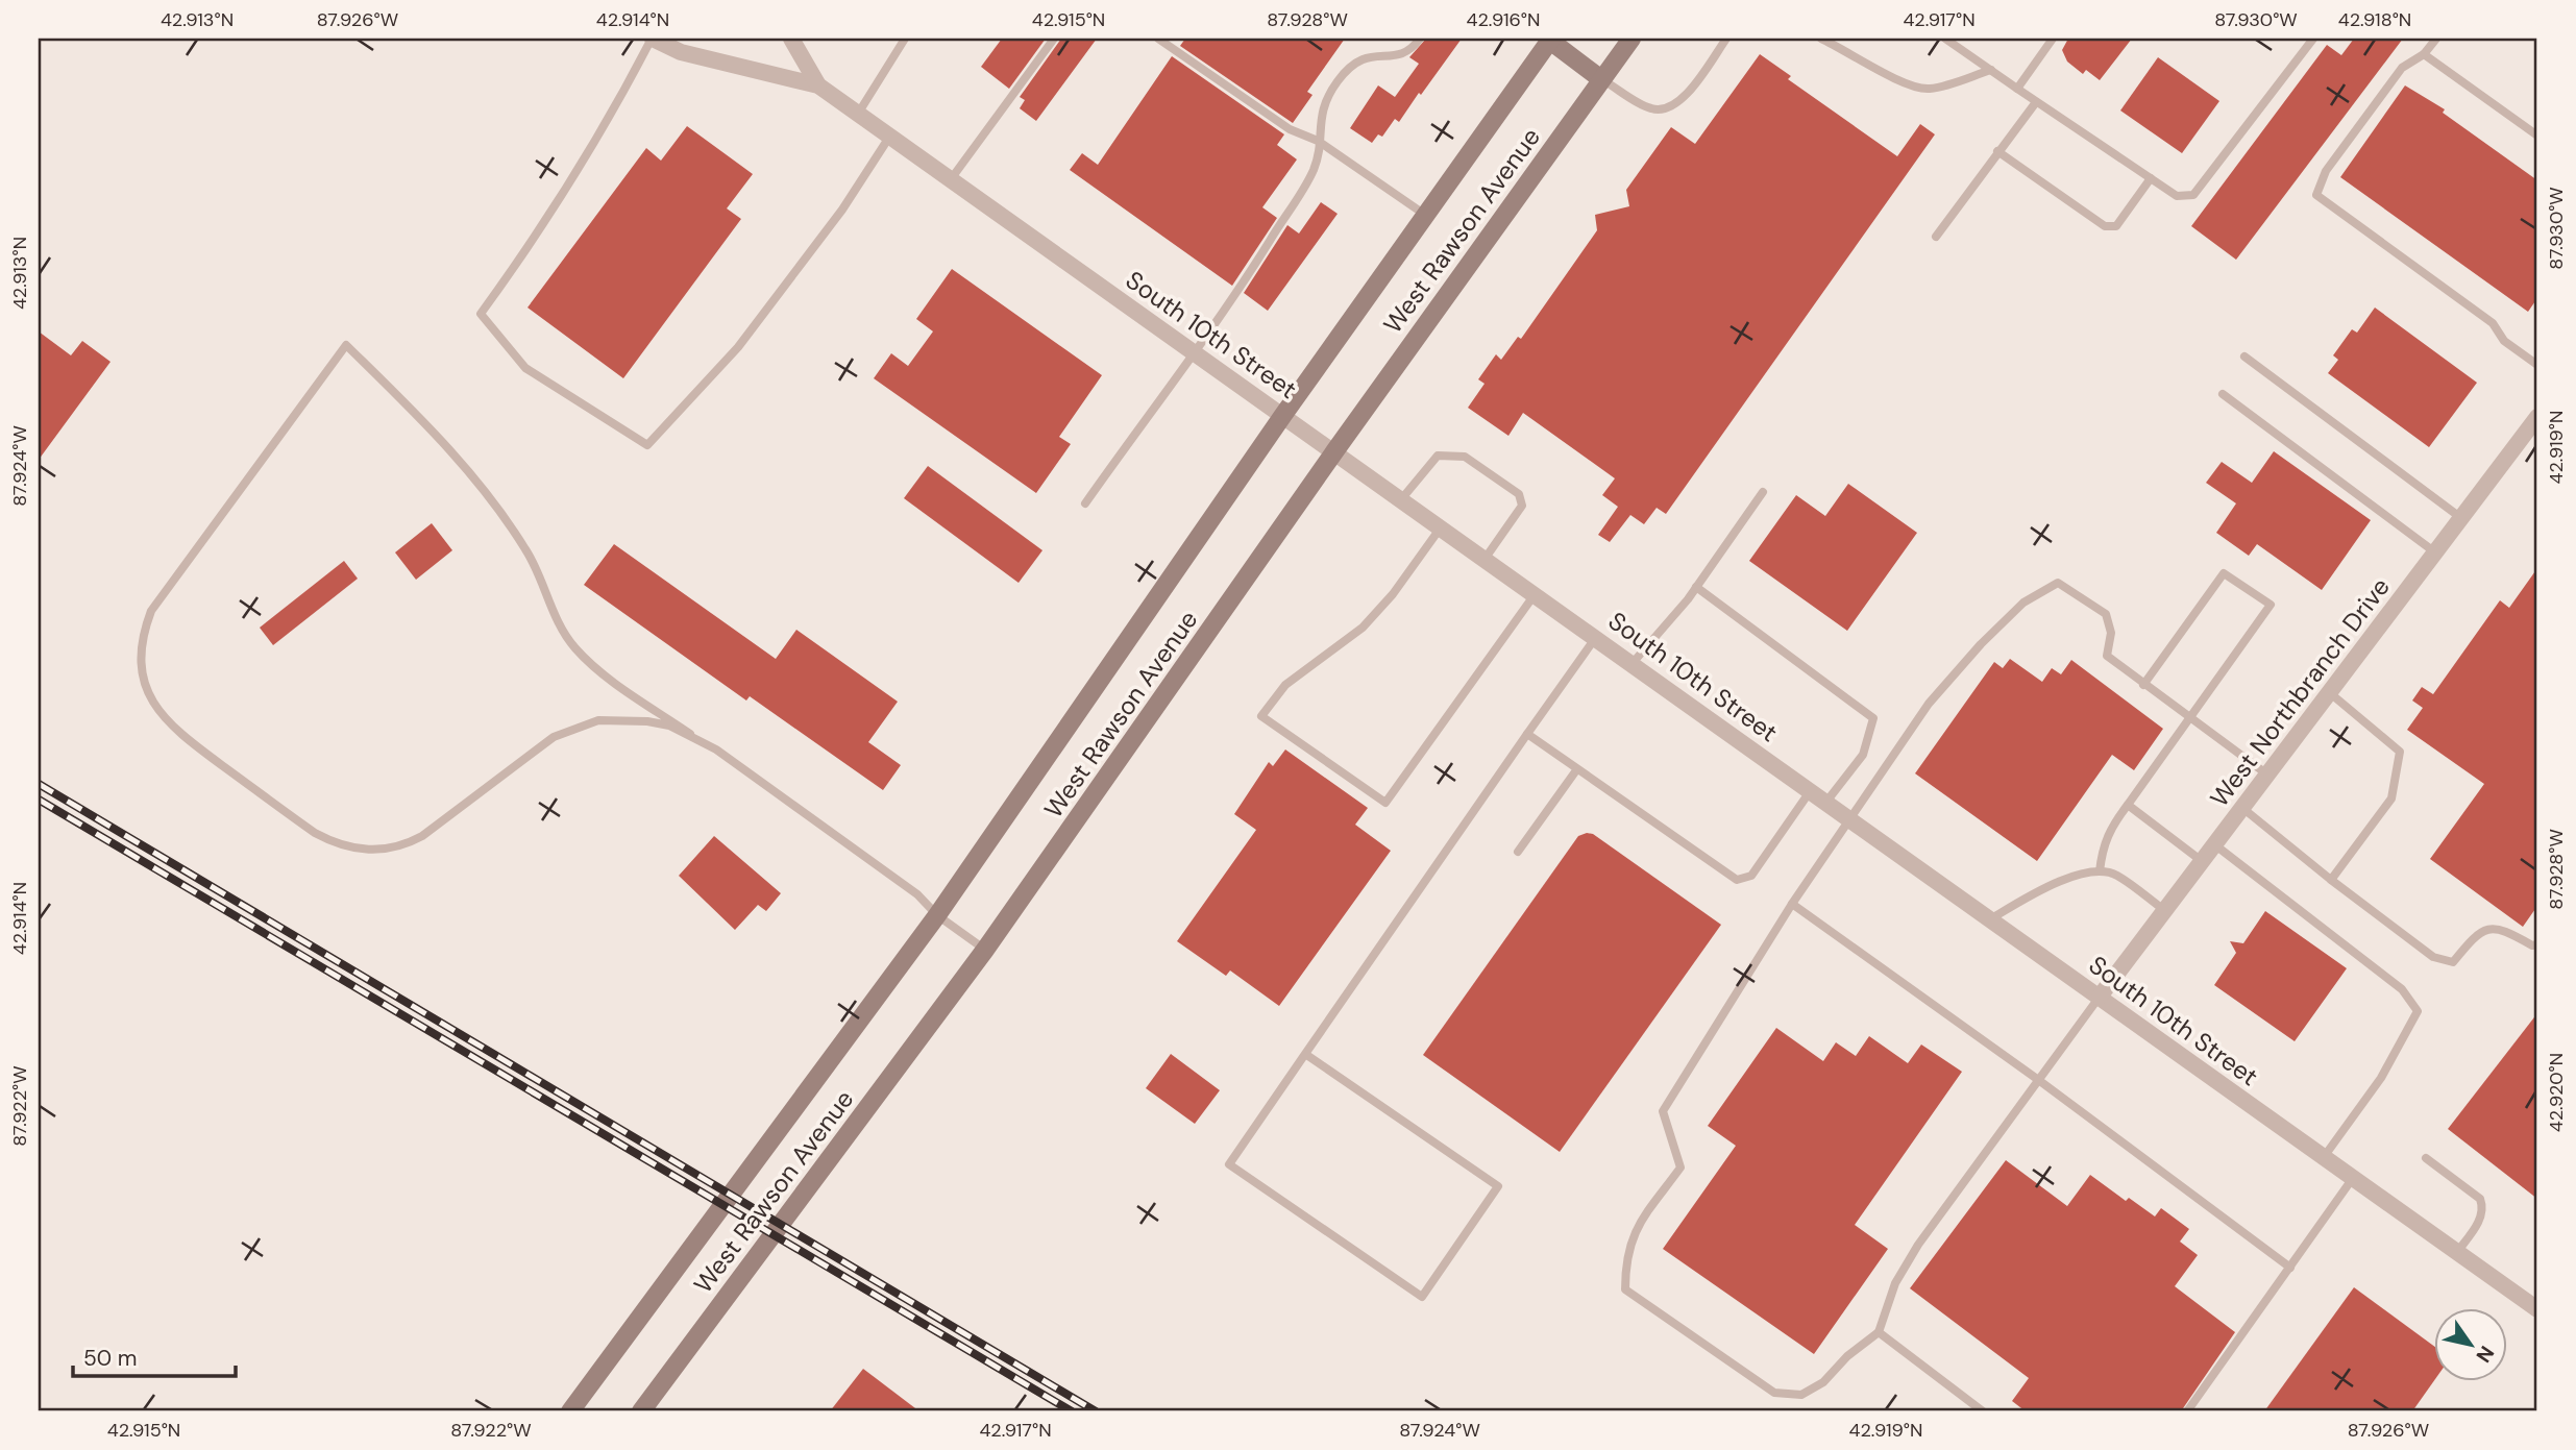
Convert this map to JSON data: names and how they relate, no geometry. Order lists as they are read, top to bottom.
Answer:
{
  "streets": {
    "main road": ["West Rawson Avenue"],
    "street": ["South 10th Street", "West Northbranch Drive"]
  },
  "crossings": [
    ["West Rawson Avenue", "South 10th Street"],
    ["South 10th Street", "West Northbranch Drive"]
  ],
  "scale_bar": "50 m",
  "north": "bottom right",
  "coordinates": [
    "42.913°N",
    "87.926°W",
    "42.914°N",
    "42.915°N",
    "87.928°W",
    "42.916°N",
    "42.917°N",
    "87.930°W",
    "42.918°N",
    "42.919°N",
    "87.924°W",
    "42.920°N",
    "87.922°W"
  ]
}
